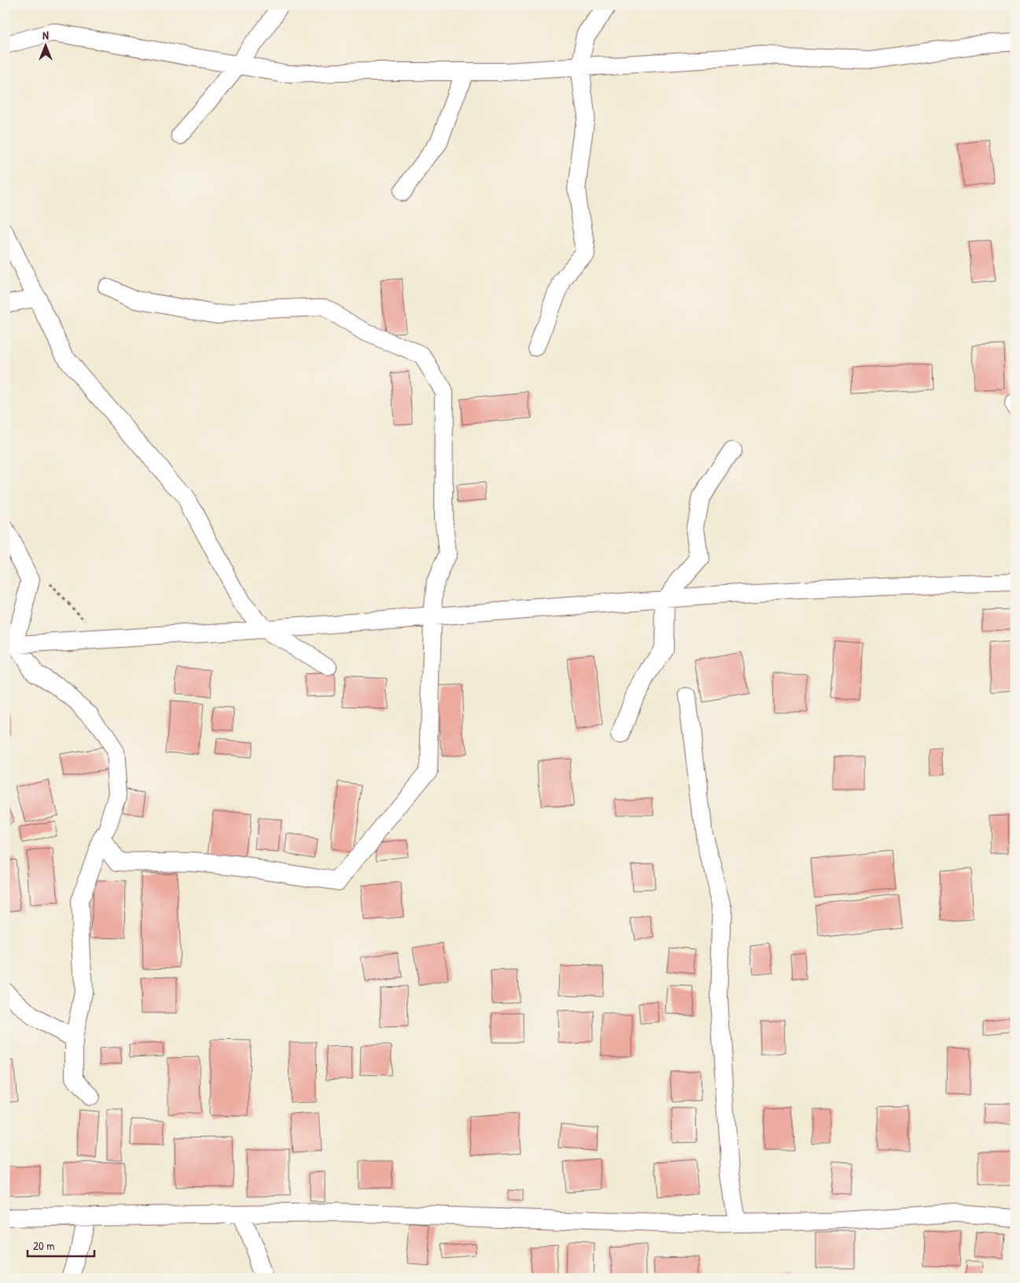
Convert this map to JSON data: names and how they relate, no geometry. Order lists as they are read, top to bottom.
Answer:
{
  "scale_bar": "20 m",
  "north": "top"
}
